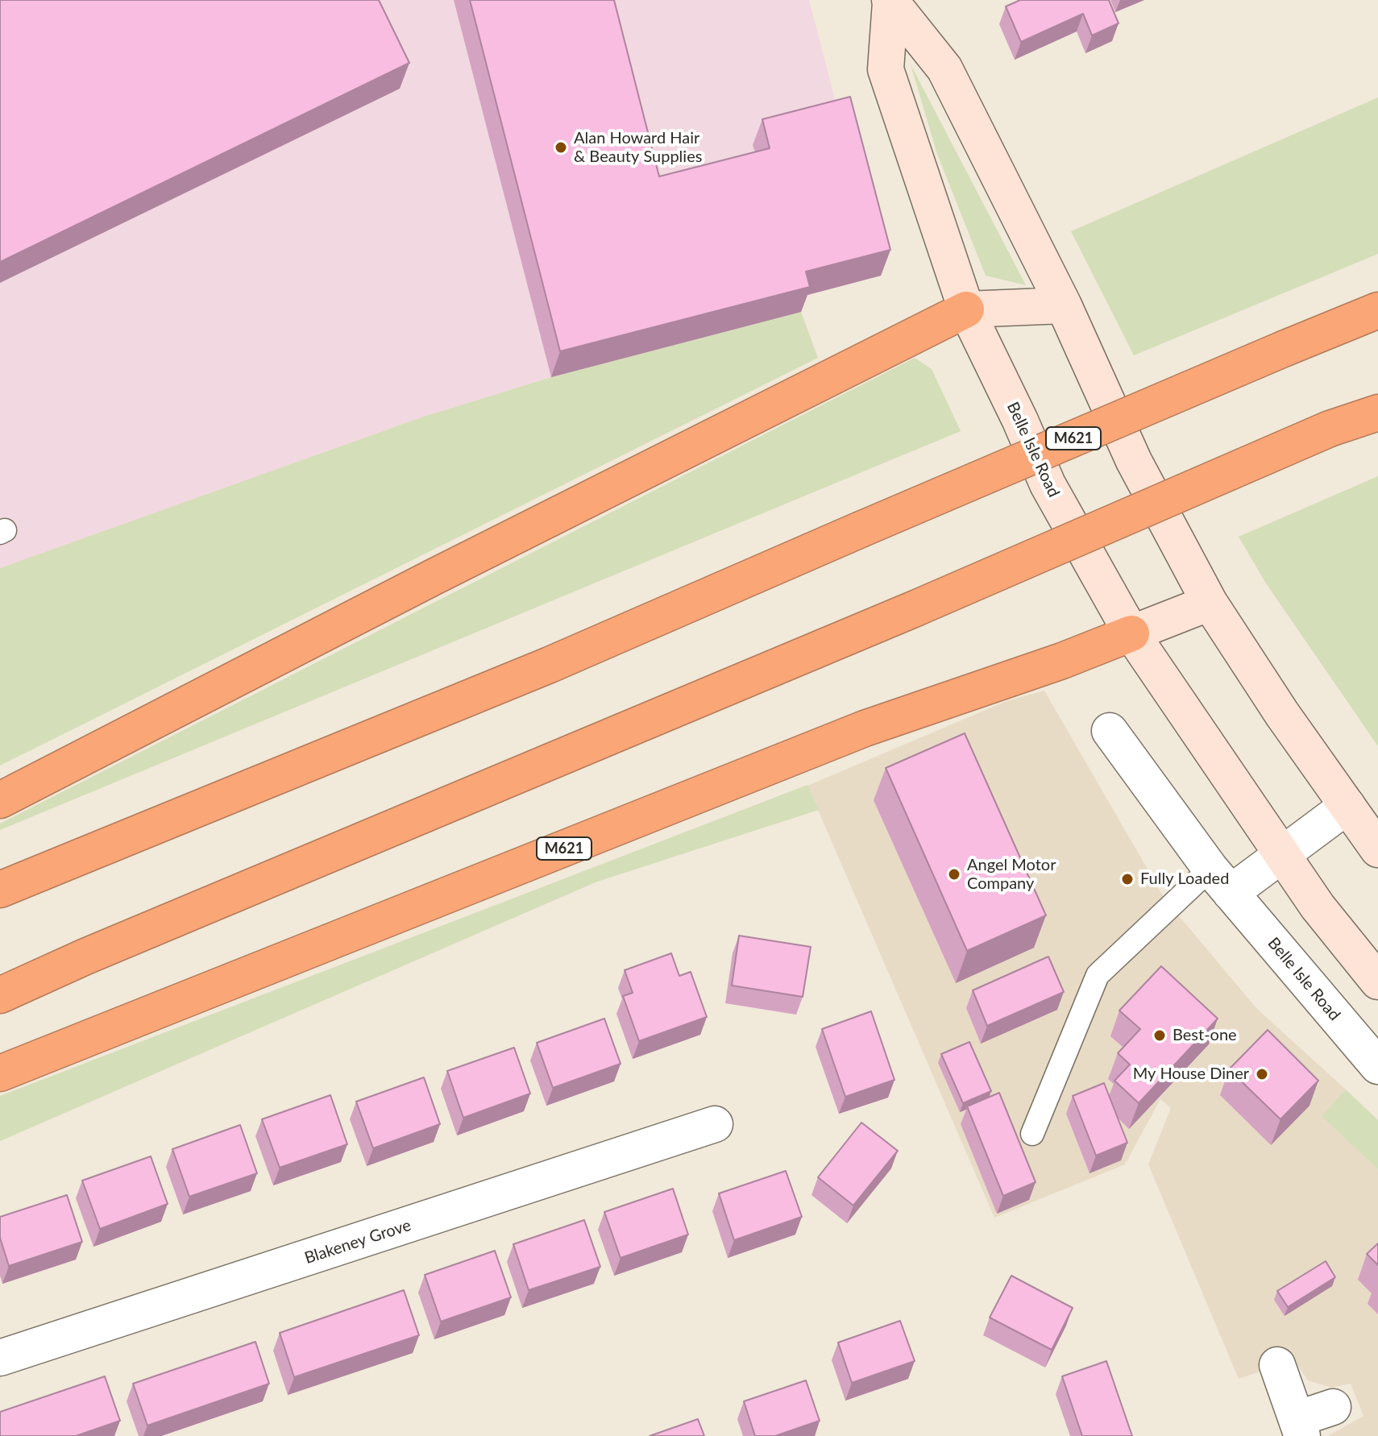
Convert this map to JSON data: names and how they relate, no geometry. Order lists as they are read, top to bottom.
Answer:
{
  "streets": {
    "highway": ["M621"],
    "street": ["Belle Isle Road", "Blakeney Grove"]
  },
  "crossings": [
    ["M621", "Belle Isle Road"]
  ],
  "places": [
    "Alan Howard Hair & Beauty Supplies",
    "Angel Motor Company",
    "Fully Loaded",
    "Best-one",
    "My House Diner"
  ]
}
